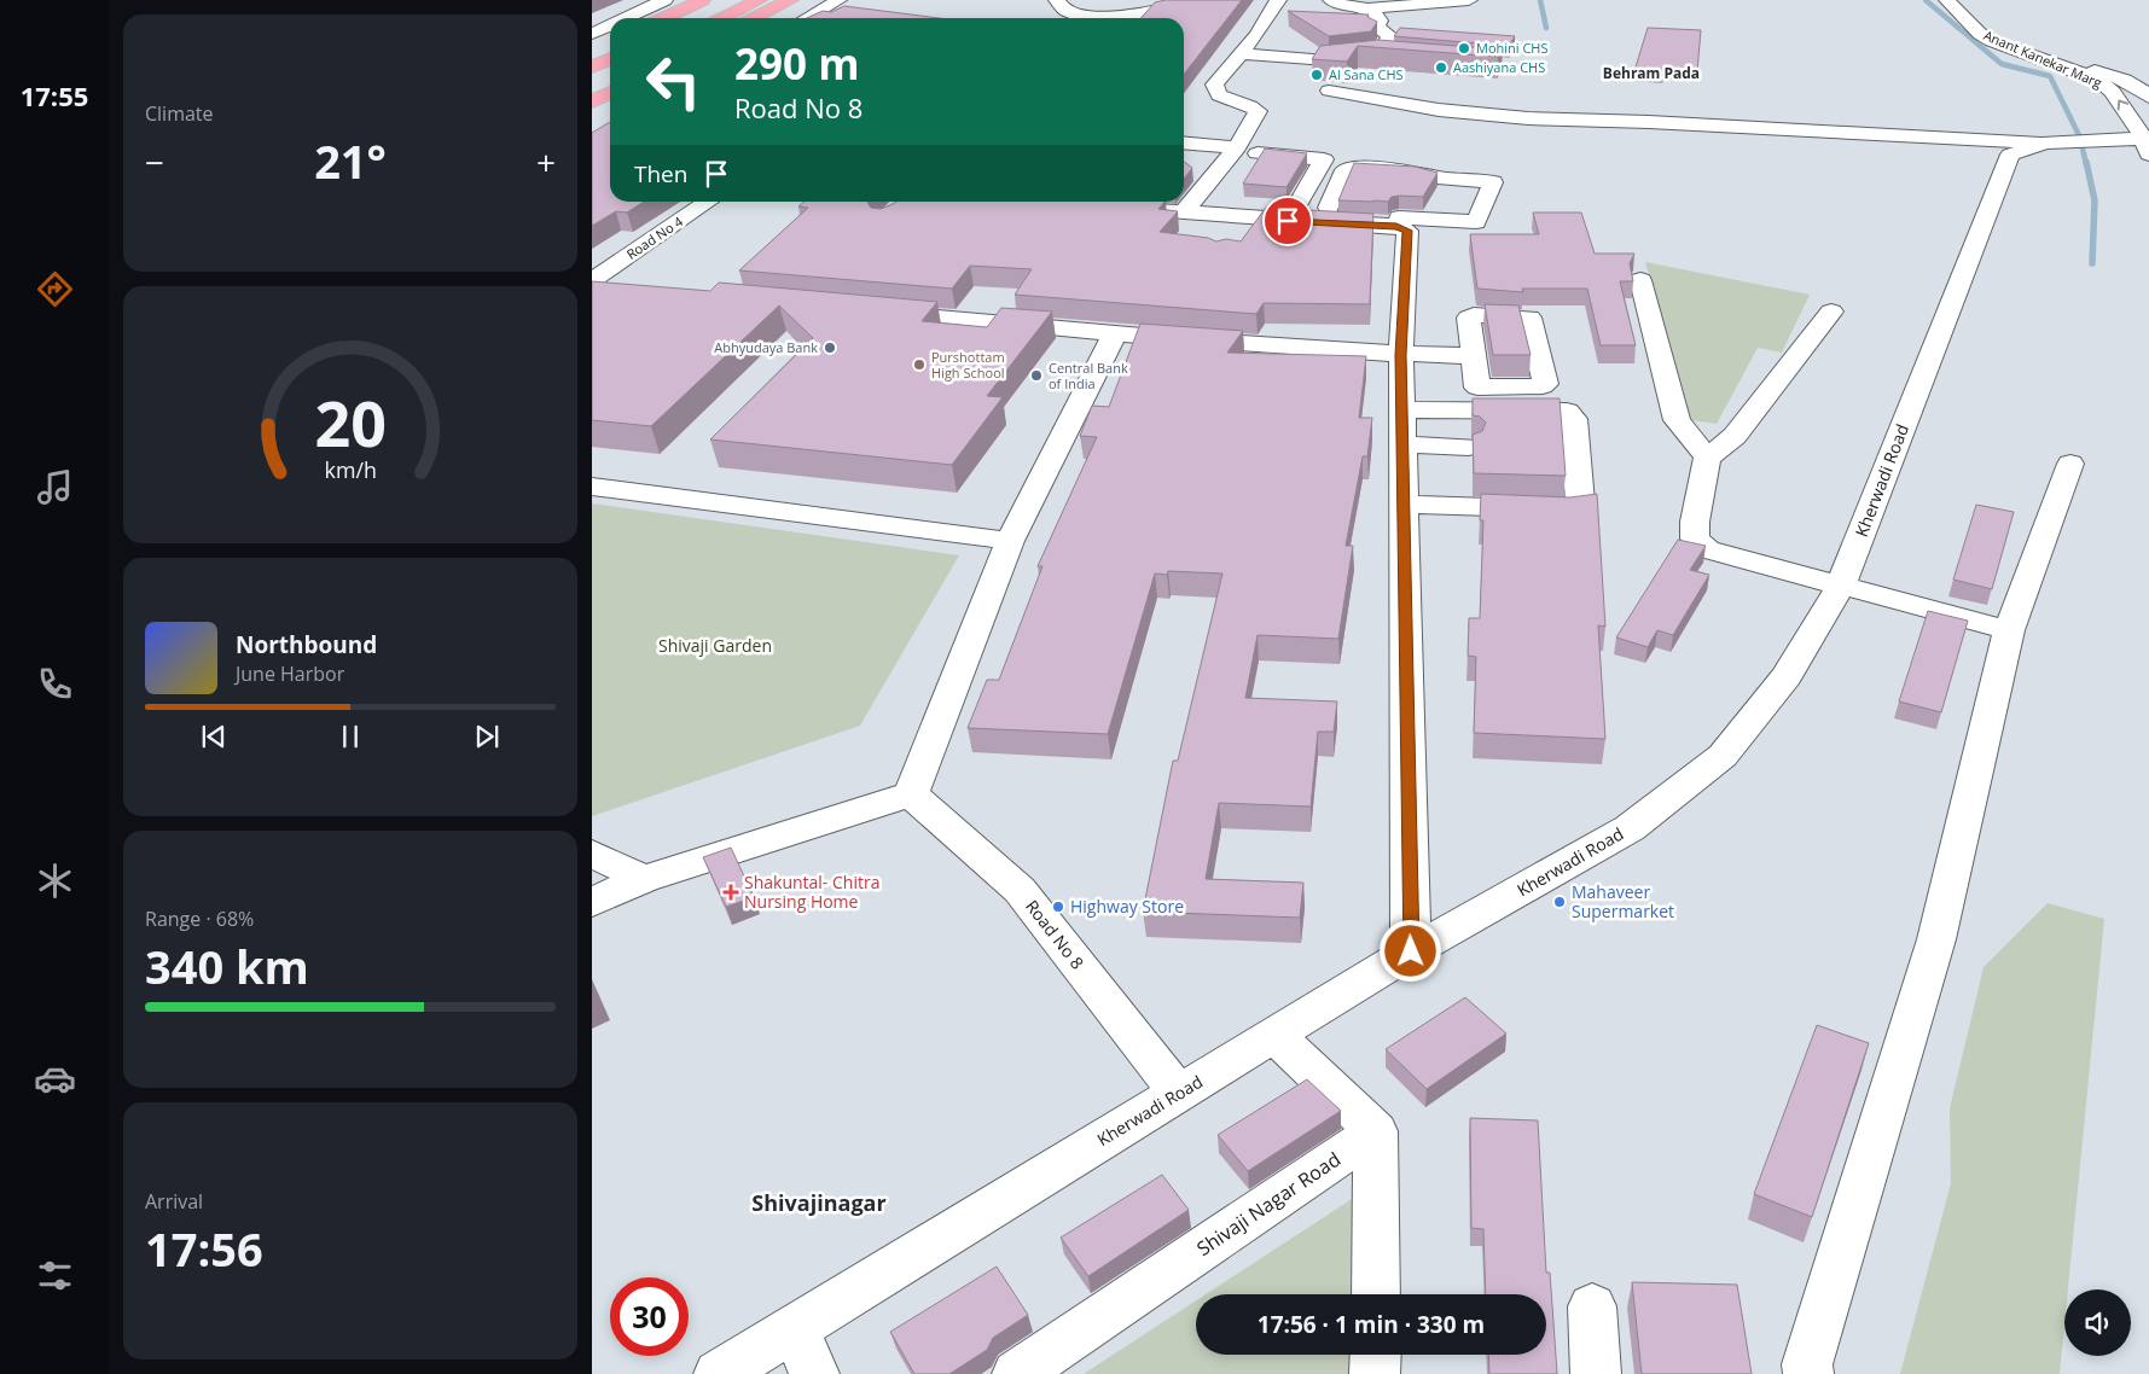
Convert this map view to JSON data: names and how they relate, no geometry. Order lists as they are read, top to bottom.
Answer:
{
  "streets": {
    "street": [
      "Anant Kanekar Marg",
      "Road No 4",
      "Kherwadi Road",
      "Road No 8",
      "Shivaji Nagar Road"
    ]
  },
  "crossings": [
    ["Anant Kanekar Marg", "Kherwadi Road"],
    ["Kherwadi Road", "Road No 8"]
  ],
  "districts": ["Behram Pada", "Shivajinagar"],
  "parks": ["Shivaji Garden"],
  "places": {
    "other": [
      "Mohini CHS",
      "Aashiyana CHS",
      "Al Sana CHS",
      "Abhyudaya Bank",
      "Purshottam High School",
      "Central Bank of India",
      "Mahaveer Supermarket",
      "Highway Store"
    ],
    "health": ["Shakuntal- Chitra Nursing Home"]
  },
  "page": {
    "tabs": "17:55",
    "tile": [
      "Climate",
      ["Range · 68%", "340 km"],
      ["Arrival", "17:56"]
    ],
    "turn": ["290 m", "Road No 8"],
    "heat": ["−", "21°", "+"],
    "then": "Then",
    "song": ["Northbound", "June Harbor"],
    "limit": "30",
    "trip": "17:56 · 1 min · 330 m",
    "gauge": ["20", "km/h"]
  }
}
